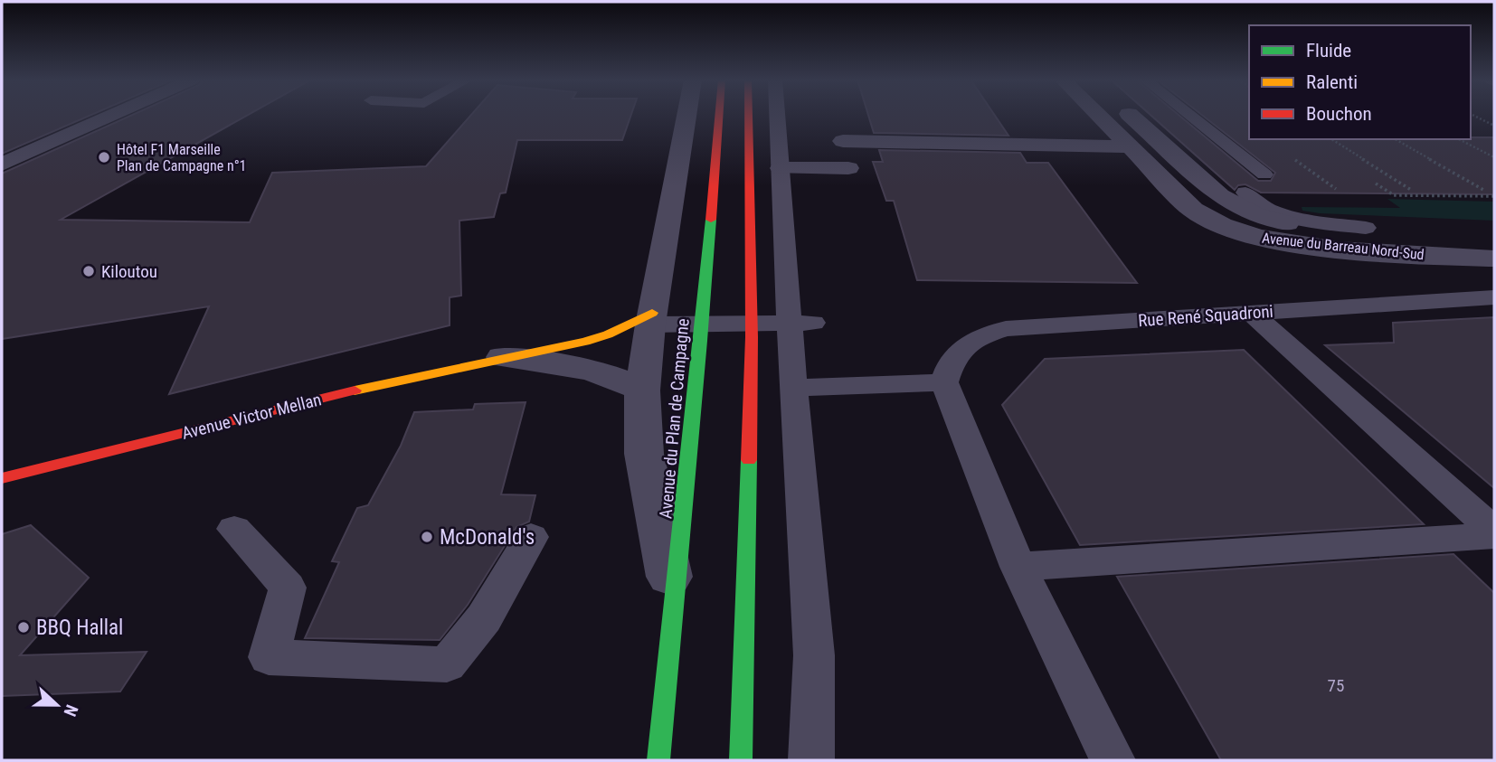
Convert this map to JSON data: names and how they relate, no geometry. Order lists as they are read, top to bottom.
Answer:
{
  "streets": {
    "main road": ["Avenue Victor Mellan", "Avenue du Plan de Campagne"],
    "street": ["Avenue du Barreau Nord-Sud"],
    "lane": ["Rue René Squadroni"]
  },
  "places": [
    "Hôtel F1 Marseille Plan de Campagne n°1",
    "Kiloutou",
    "McDonald's",
    "BBQ Hallal"
  ],
  "house_numbers": ["75"],
  "legend": ["Fluide", "Ralenti", "Bouchon"],
  "north": "right"
}
